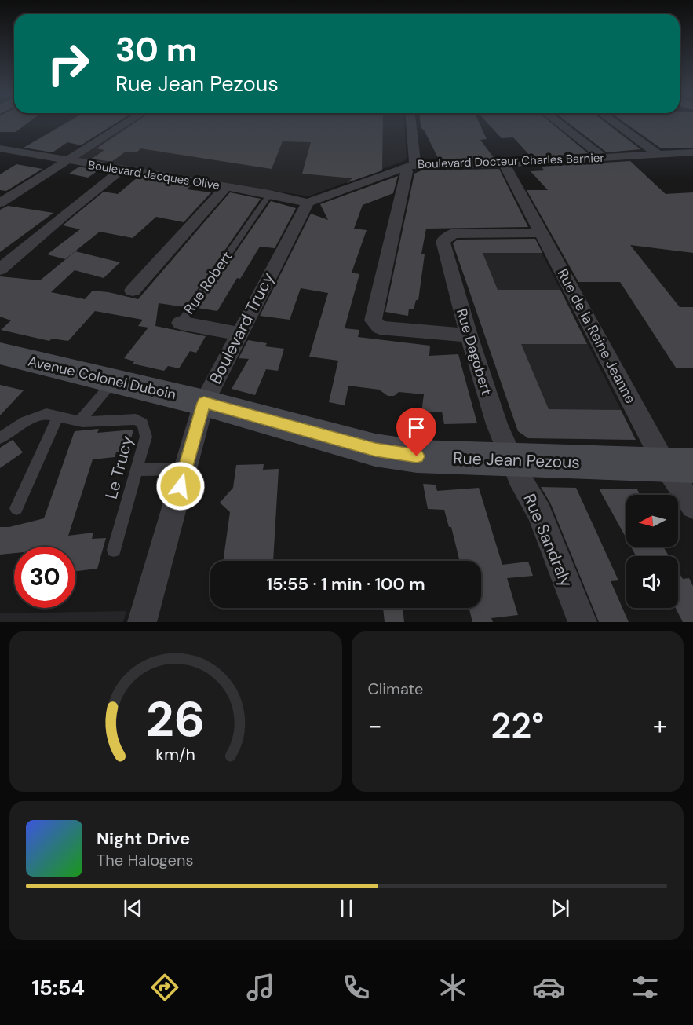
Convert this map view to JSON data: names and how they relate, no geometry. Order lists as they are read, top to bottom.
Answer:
{
  "streets": {
    "street": [
      "Boulevard Docteur Charles Barnier",
      "Boulevard Jacques Olive",
      "Rue Robert",
      "Boulevard Trucy",
      "Rue de la Reine Jeanne",
      "Rue Dagobert",
      "Avenue Colonel Duboin",
      "Rue Jean Pezous",
      "Rue Sandraly"
    ],
    "lane": ["Le Trucy"]
  },
  "crossings": [
    ["Boulevard Docteur Charles Barnier", "Boulevard Jacques Olive"],
    ["Boulevard Docteur Charles Barnier", "Boulevard Trucy"],
    ["Boulevard Docteur Charles Barnier", "Rue de la Reine Jeanne"],
    ["Boulevard Jacques Olive", "Rue Robert"],
    ["Boulevard Jacques Olive", "Boulevard Trucy"],
    ["Rue Robert", "Boulevard Trucy"],
    ["Boulevard Trucy", "Avenue Colonel Duboin"],
    ["Boulevard Trucy", "Rue Jean Pezous"],
    ["Rue de la Reine Jeanne", "Rue Dagobert"],
    ["Rue de la Reine Jeanne", "Rue Jean Pezous"],
    ["Rue Dagobert", "Rue Jean Pezous"],
    ["Rue Dagobert", "Rue Sandraly"],
    ["Avenue Colonel Duboin", "Rue Jean Pezous"],
    ["Rue Jean Pezous", "Rue Sandraly"]
  ],
  "north": "left",
  "page": {
    "turn": ["30 m", "Rue Jean Pezous"],
    "limit": "30",
    "trip": "15:55 · 1 min · 100 m",
    "tile": "Climate",
    "heat": ["−", "22°", "+"],
    "song": ["Night Drive", "The Halogens"],
    "tabs": "15:54",
    "gauge": ["26", "km/h"]
  }
}
